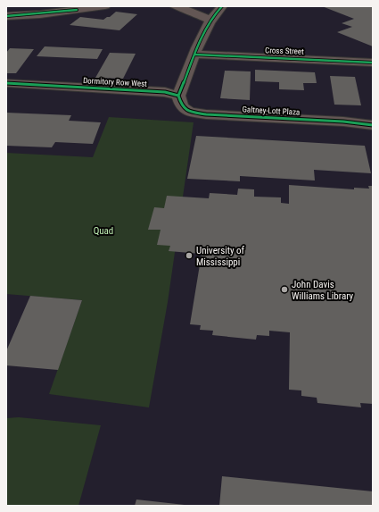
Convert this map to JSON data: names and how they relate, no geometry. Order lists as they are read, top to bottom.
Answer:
{
  "streets": {
    "street": ["Cross Street", "Dormitory Row West", "Galtney-Lott Plaza"]
  },
  "crossings": [
    ["Dormitory Row West", "Galtney-Lott Plaza"]
  ],
  "parks": ["Quad"],
  "places": ["University of Mississippi", "John Davis Williams Library"]
}
